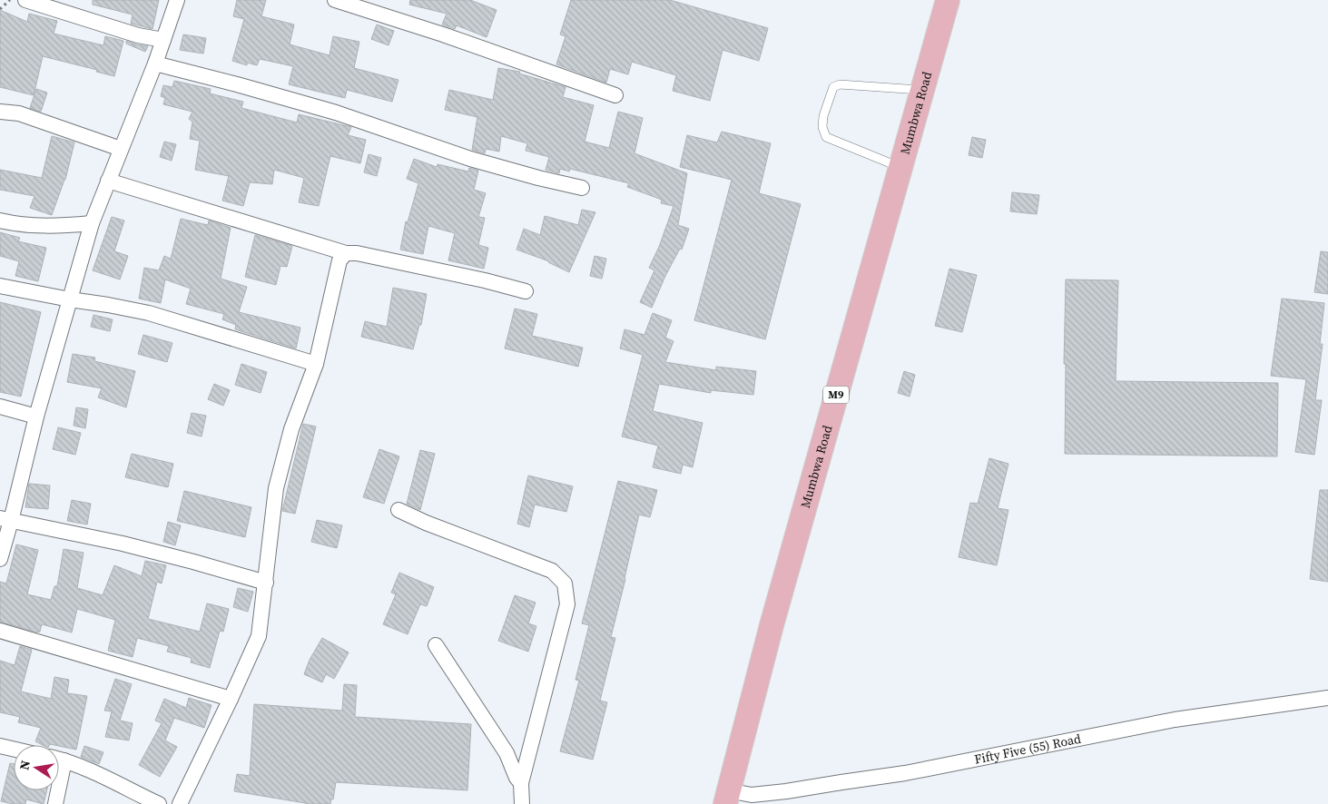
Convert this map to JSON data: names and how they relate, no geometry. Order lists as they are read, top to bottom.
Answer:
{
  "streets": {
    "main road": ["Mumbwa Road", "M9"],
    "street": ["Fifty Five (55) Road"]
  },
  "crossings": [
    ["Mumbwa Road", "Fifty Five (55) Road"]
  ],
  "north": "left"
}
